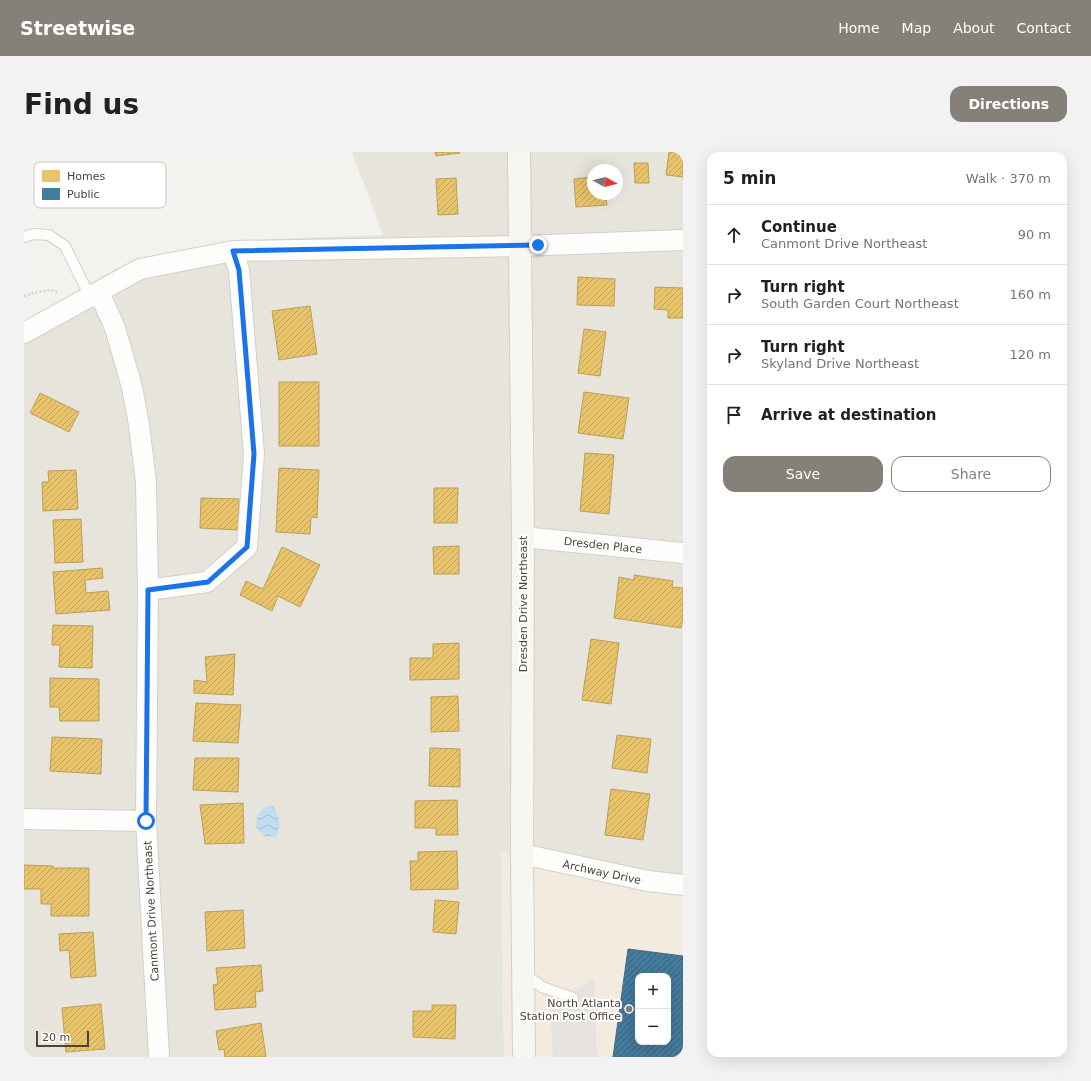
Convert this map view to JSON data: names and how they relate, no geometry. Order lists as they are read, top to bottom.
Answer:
{
  "streets": {
    "street": [
      "Dresden Place",
      "Dresden Drive Northeast",
      "Archway Drive",
      "Canmont Drive Northeast"
    ]
  },
  "crossings": [
    ["Dresden Place", "Dresden Drive Northeast"],
    ["Dresden Drive Northeast", "Archway Drive"]
  ],
  "places": ["North Atlanta Station Post Office"],
  "legend": ["Homes", "Public"],
  "scale_bar": "20 m",
  "north": "right",
  "page": {
    "header": "Streetwise",
    "nav": [
      "Home",
      "Map",
      "About",
      "Contact"
    ],
    "buttons": [
      "Directions",
      ["Save", "Share"]
    ],
    "title": "Find us",
    "heading": ["5 min", "Walk · 370 m"],
    "list": [
      ["Continue", "Canmont Drive Northeast", "90 m"],
      ["Turn right", "South Garden Court Northeast", "160 m"],
      ["Turn right", "Skyland Drive Northeast", "120 m"],
      "Arrive at destination"
    ],
    "map_buttons": ["+", "−"],
    "scale": "20 m"
  }
}
